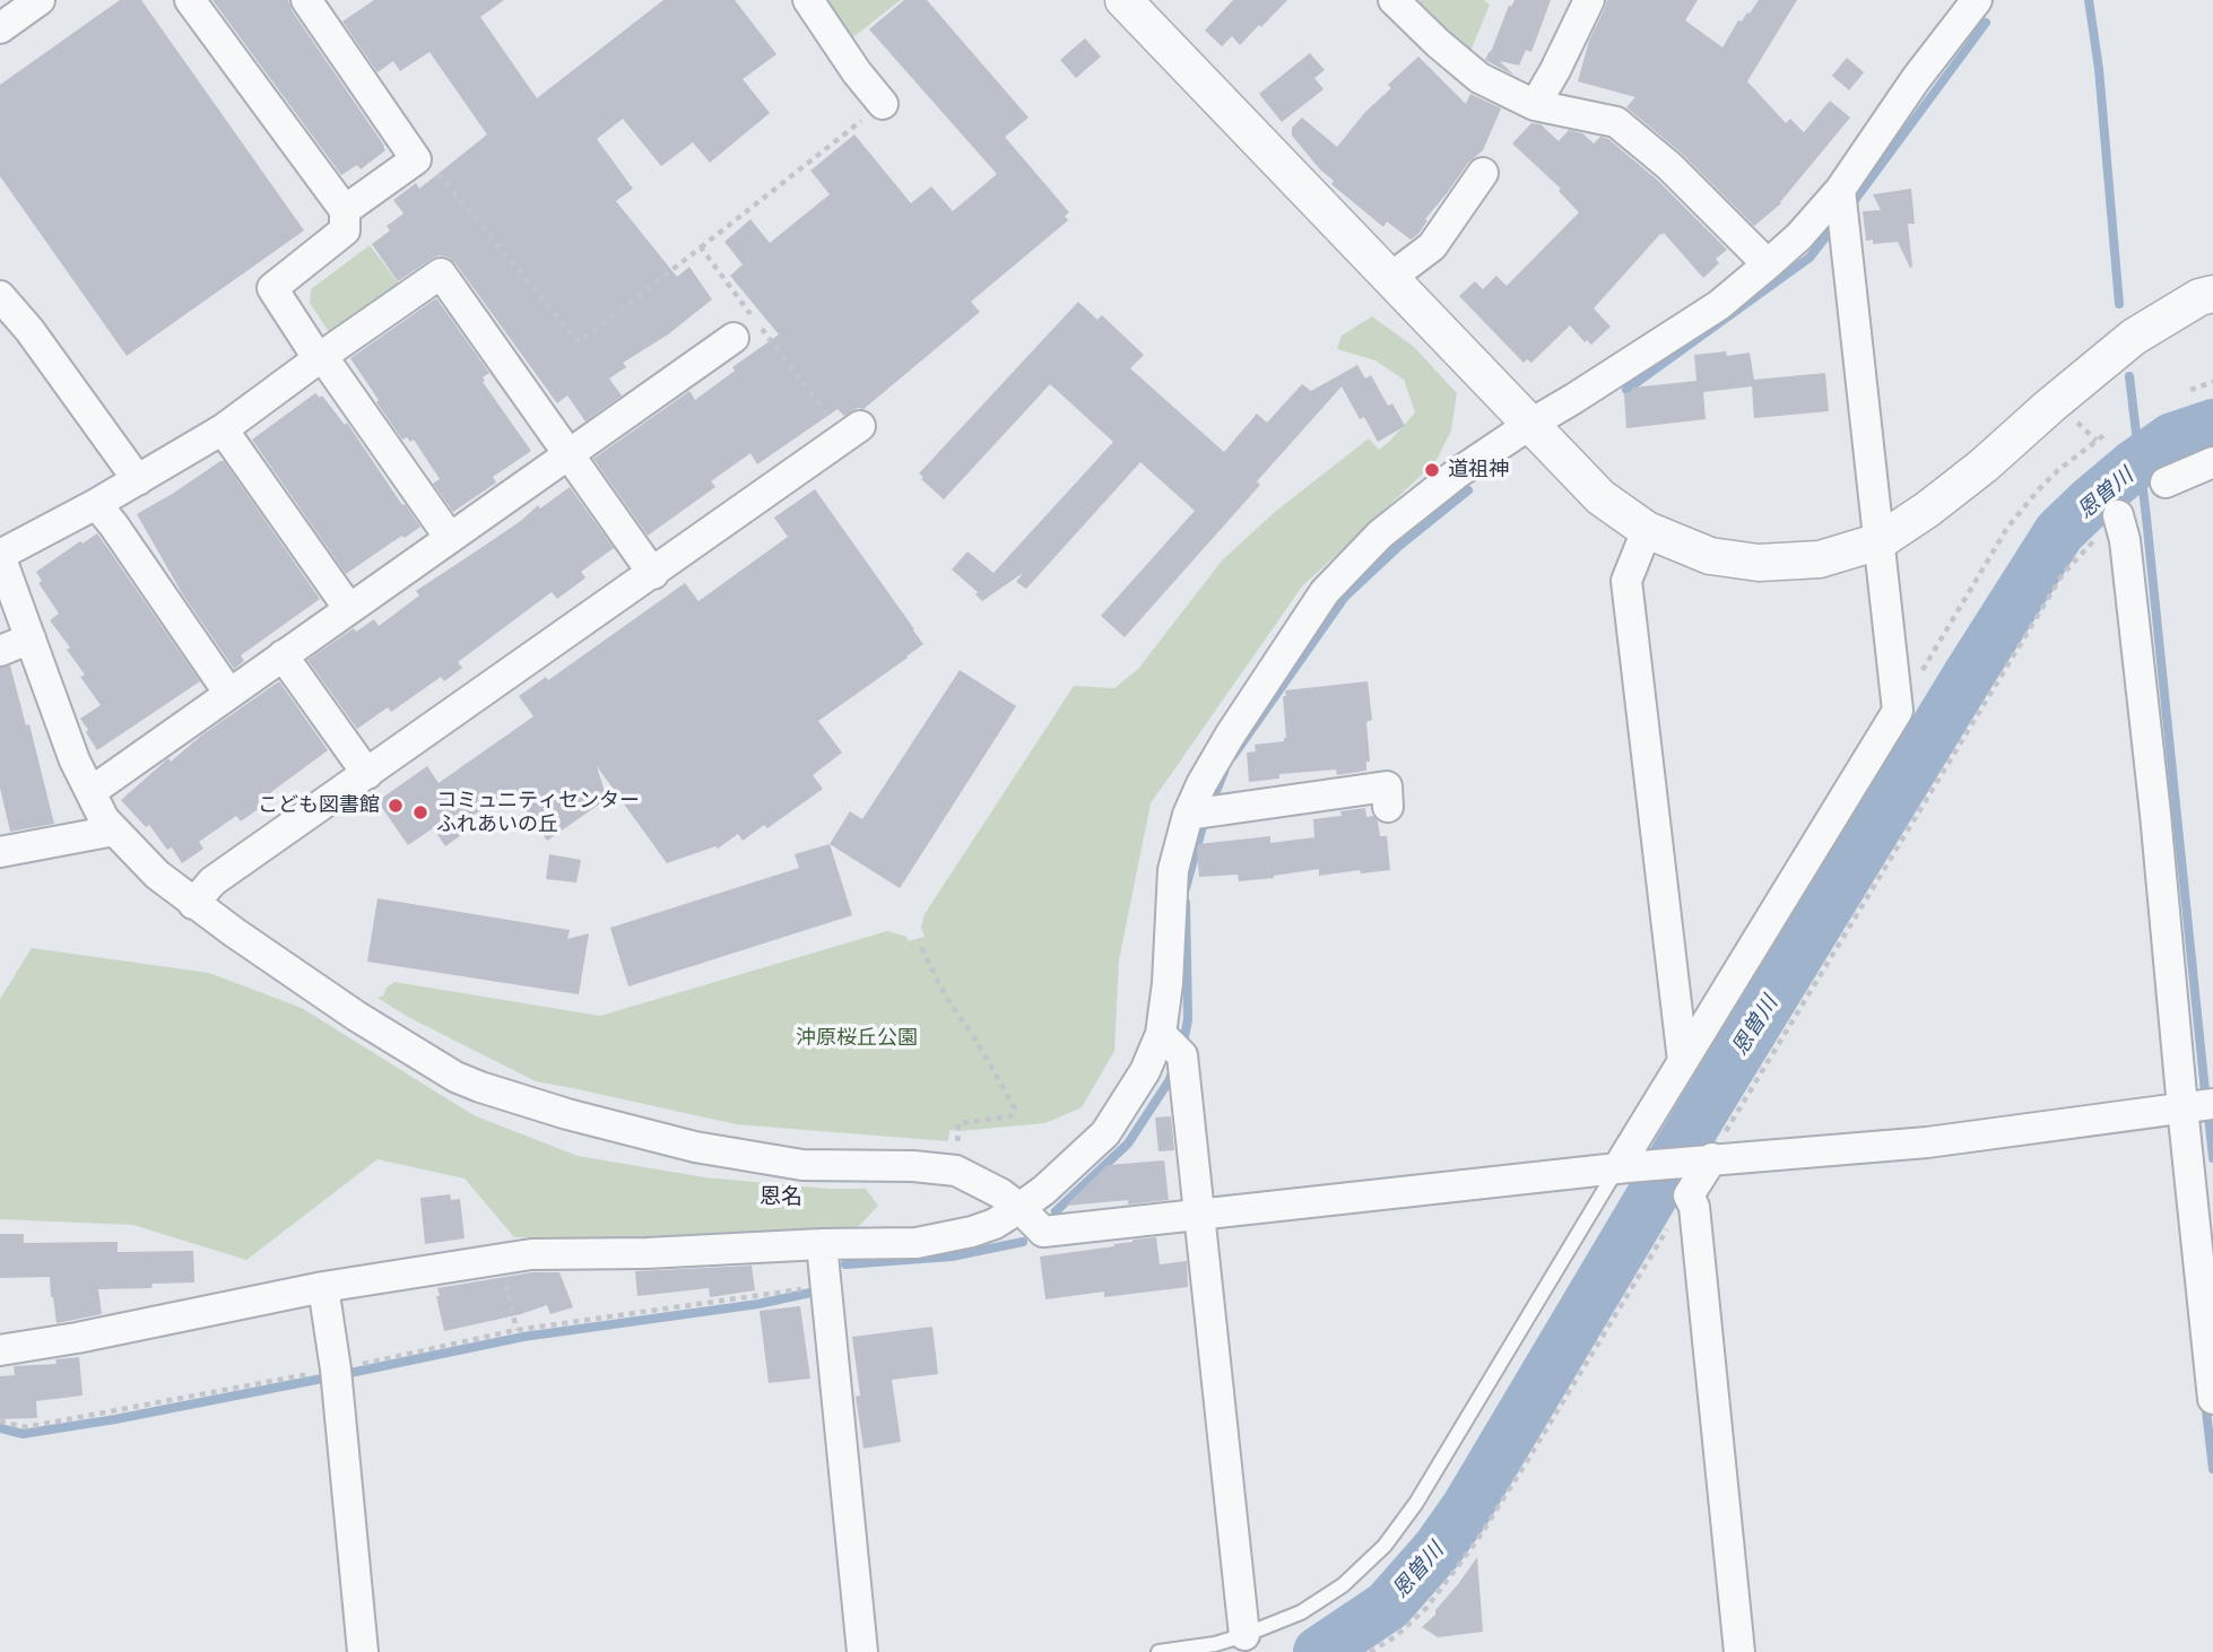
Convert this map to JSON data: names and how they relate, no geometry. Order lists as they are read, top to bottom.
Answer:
{
  "districts": ["恩名"],
  "water": ["恩曽川"],
  "parks": ["沖原桜丘公園"],
  "places": ["道祖神", "こども図書館", "コミュニティセンター ふれあいの丘"]
}
